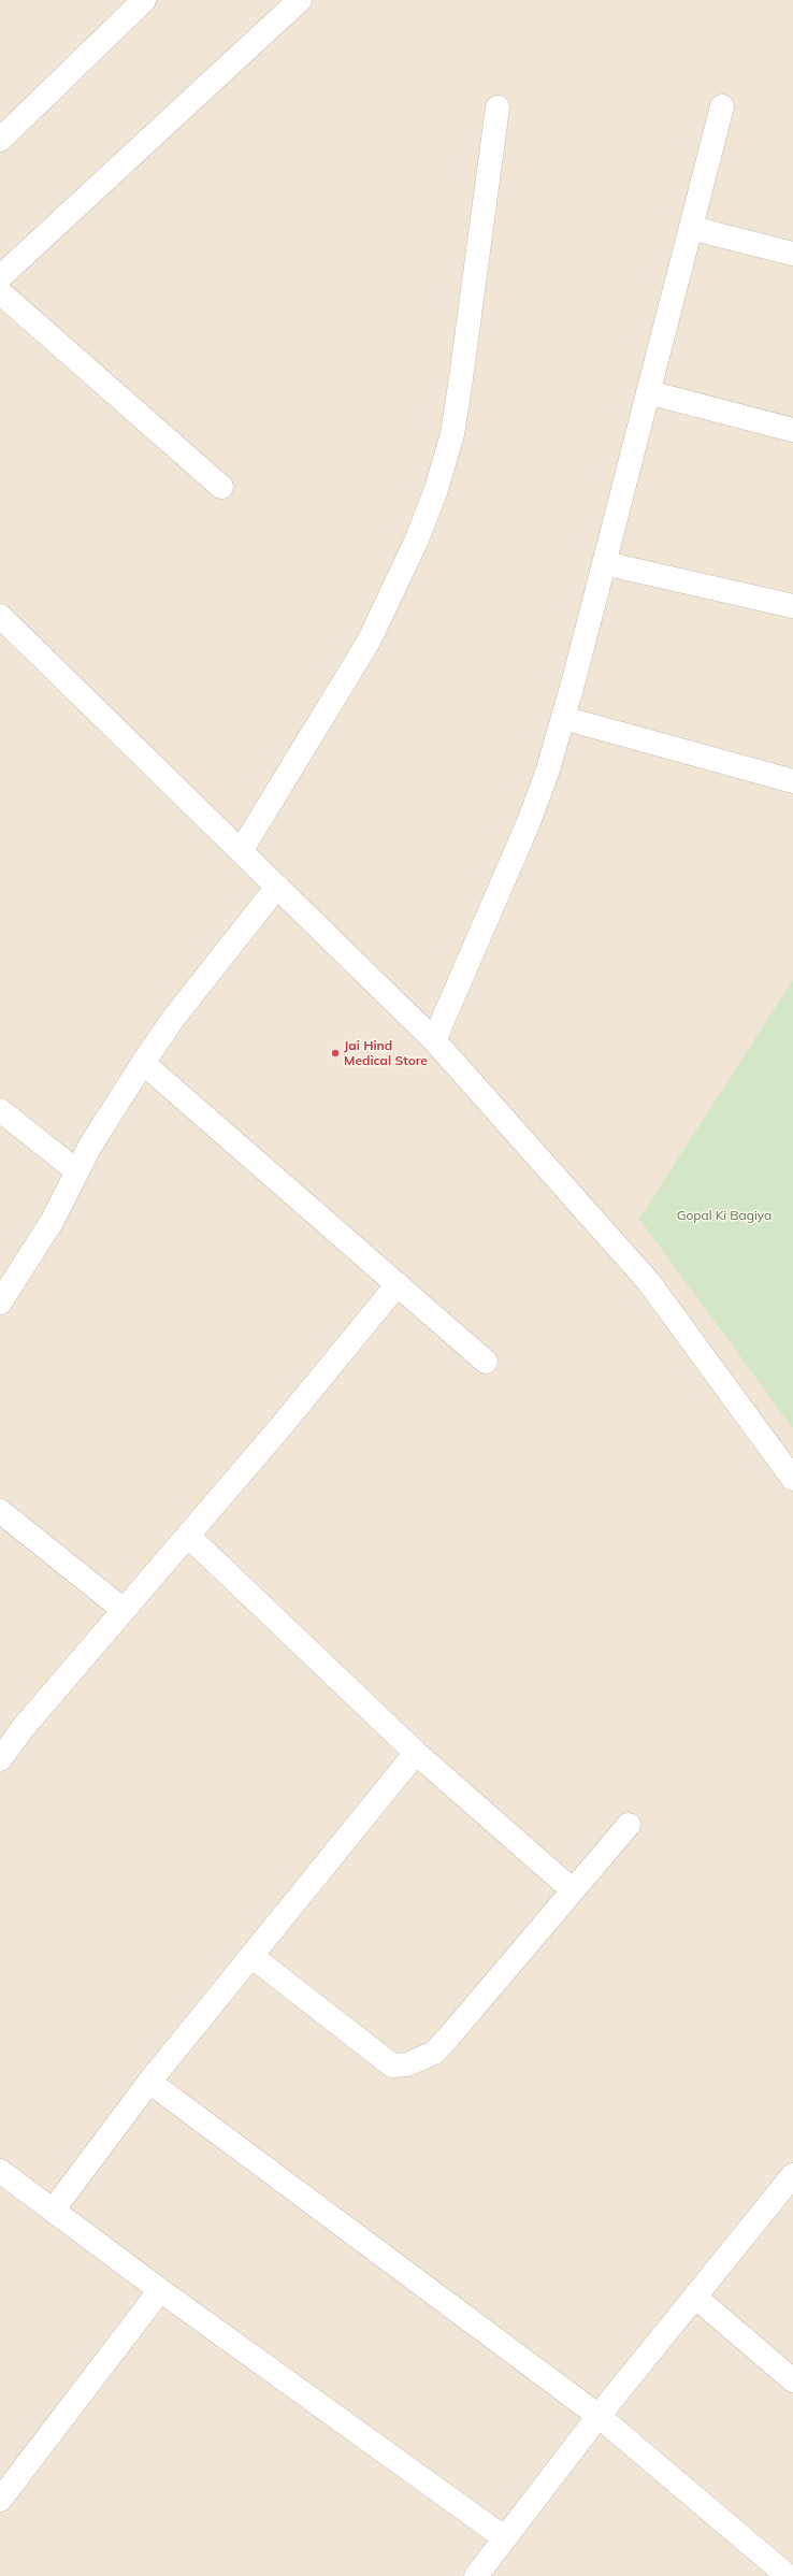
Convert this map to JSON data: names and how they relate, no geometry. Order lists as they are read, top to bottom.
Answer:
{
  "parks": ["Gopal Ki Bagiya"],
  "places": ["Jai Hind Medical Store"]
}
